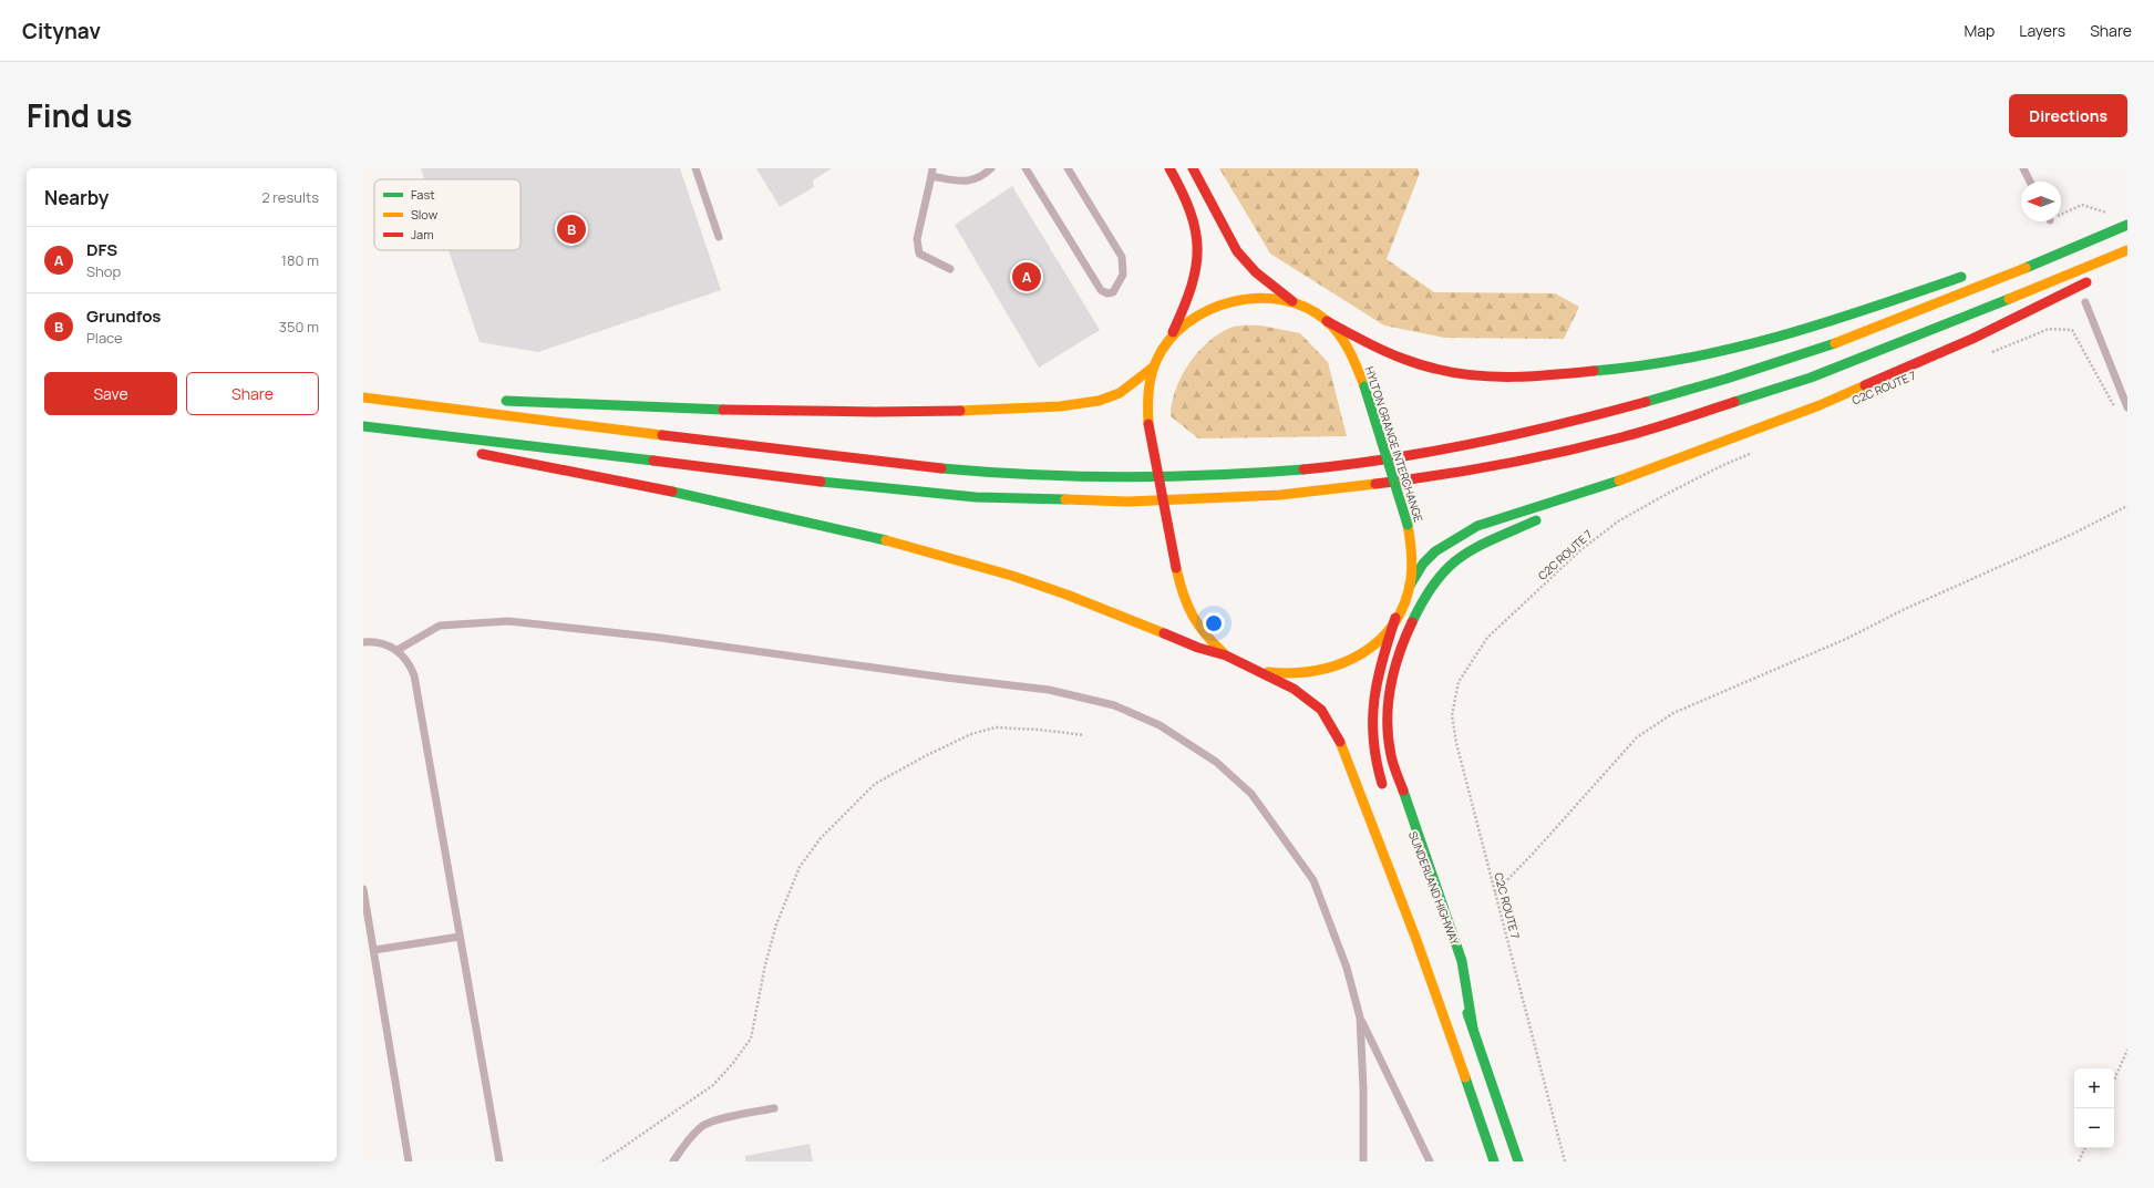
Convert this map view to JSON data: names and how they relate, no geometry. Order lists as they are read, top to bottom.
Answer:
{
  "streets": {
    "highway": ["HYLTON GRANGE INTERCHANGE"],
    "path": ["C2C ROUTE 7"]
  },
  "legend": ["Fast", "Slow", "Jam"],
  "north": "left",
  "page": {
    "header": "Citynav",
    "nav": ["Map", "Layers", "Share"],
    "title": "Find us",
    "buttons": [
      "Directions",
      ["Save", "Share"]
    ],
    "heading": ["Nearby", "2 results"],
    "pins": ["B", "A"],
    "list": [
      {
        "mark": "A",
        "name": "DFS",
        "note": "Shop",
        "value": "180 m"
      },
      {
        "mark": "B",
        "name": "Grundfos",
        "note": "Place",
        "value": "350 m"
      }
    ],
    "map_buttons": ["+", "−"]
  }
}
